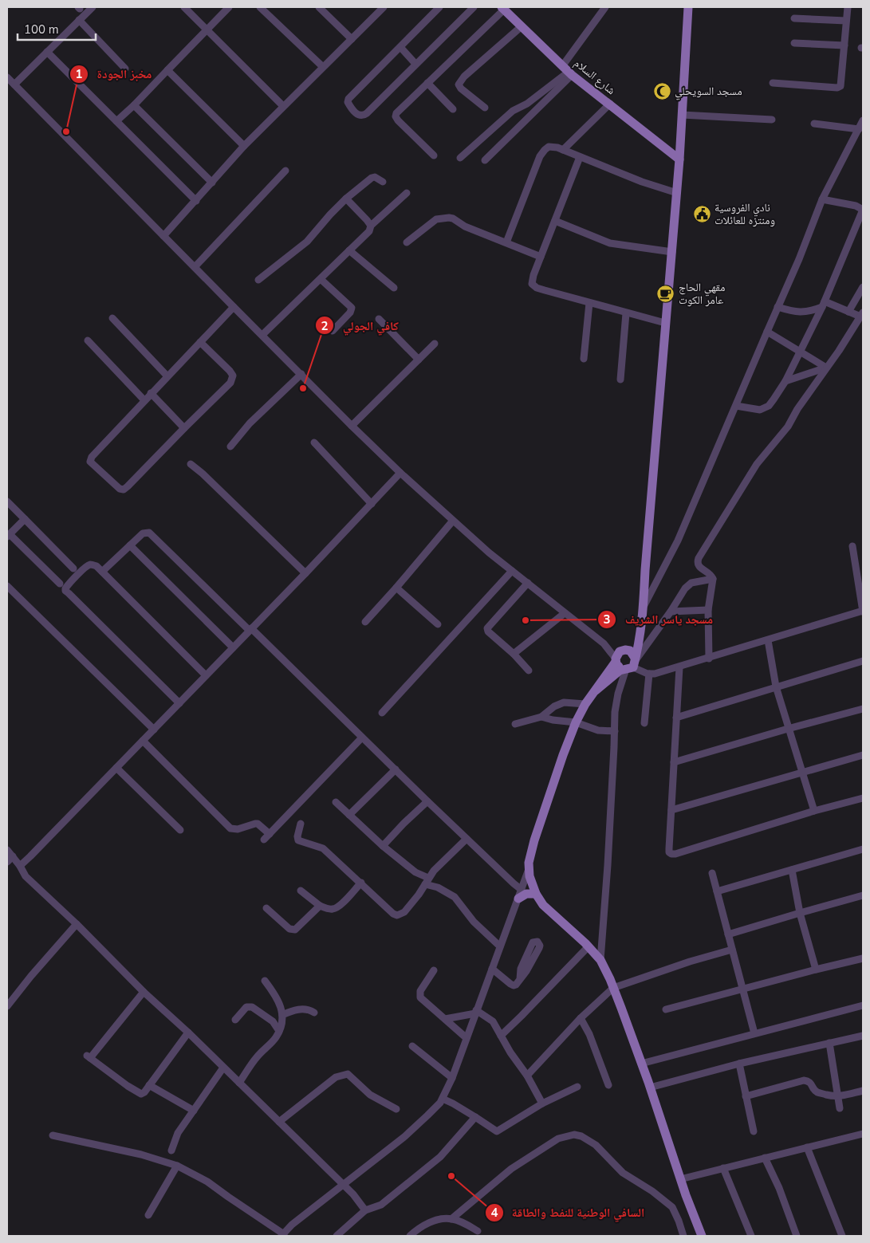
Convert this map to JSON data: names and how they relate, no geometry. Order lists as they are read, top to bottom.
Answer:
{
  "streets": {
    "main road": ["شارع السلام"]
  },
  "places": {
    "mosque": ["مسجد السويحلي"],
    "other": [
      "مخبز الجودة",
      "كافي الجولي",
      "مسجد ياسر الشريف",
      "السافي الوطنية للنفط والطاقة"
    ],
    "public building": ["نادي الفروسية ومنتزه للعائلات"],
    "cafe": ["مقهي الحاج عامر الكوت"]
  },
  "scale_bar": "100 m"
}
